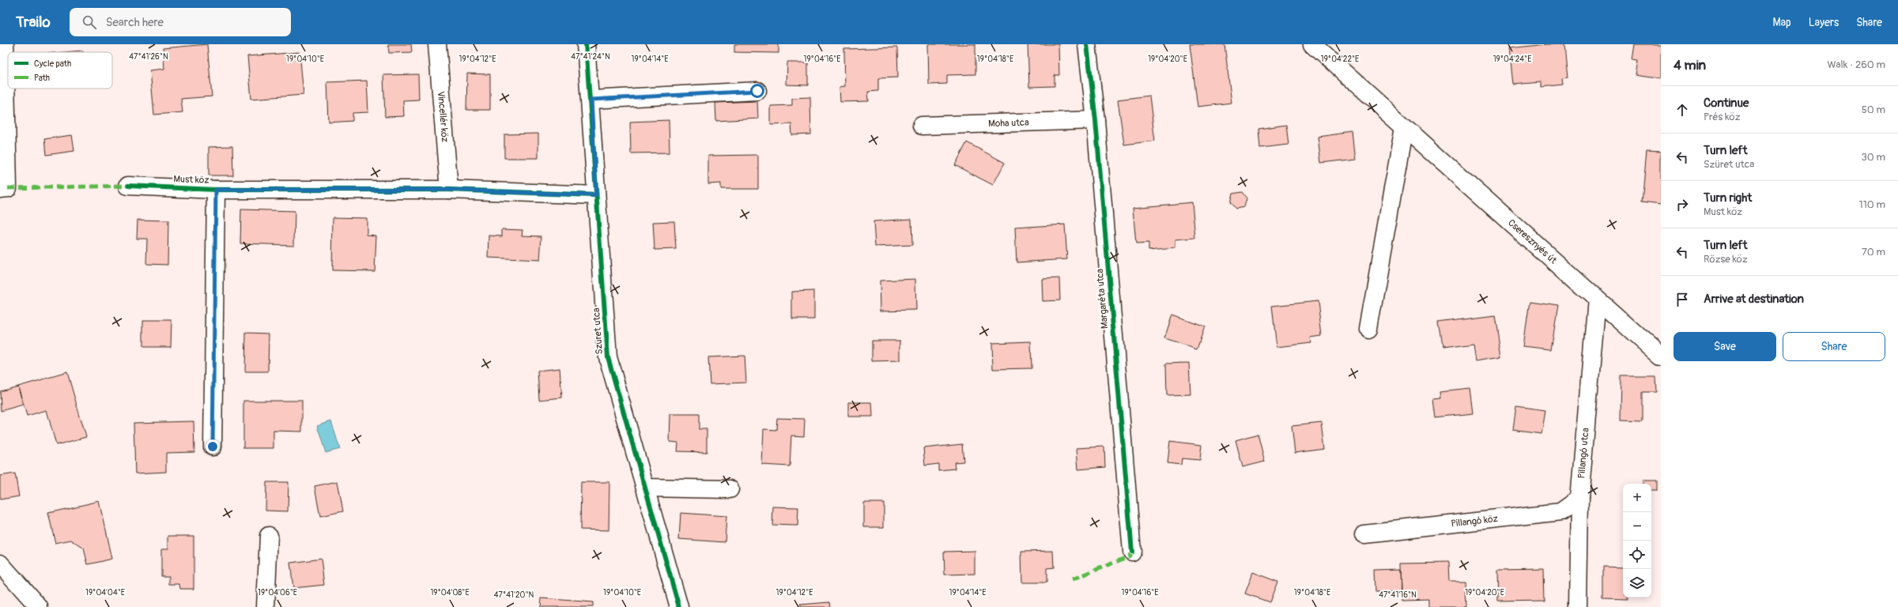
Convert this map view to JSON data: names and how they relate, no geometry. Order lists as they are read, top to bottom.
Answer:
{
  "streets": {
    "street": [
      "Vincellér köz",
      "Moha utca",
      "Must köz",
      "Cseresznyés út",
      "Margaréta utca",
      "Szüret utca",
      "Pillangó utca",
      "Pillangó köz"
    ]
  },
  "crossings": [
    ["Vincellér köz", "Must köz"],
    ["Moha utca", "Margaréta utca"],
    ["Must köz", "Szüret utca"],
    ["Cseresznyés út", "Pillangó utca"],
    ["Pillangó utca", "Pillangó köz"]
  ],
  "legend": ["Cycle path", "Path"],
  "page": {
    "header": "Trailo",
    "search": "Search here",
    "nav": ["Map", "Layers", "Share"],
    "heading": ["4 min", "Walk · 260 m"],
    "list": [
      ["Continue", "Prés köz", "50 m"],
      ["Turn left", "Szüret utca", "30 m"],
      ["Turn right", "Must köz", "110 m"],
      ["Turn left", "Rőzse köz", "70 m"],
      "Arrive at destination"
    ],
    "buttons": ["Save", "Share"],
    "map_buttons": ["+", "−"]
  },
  "coordinates": [
    "47°41'26\"N",
    "47°41'24\"N",
    "19°04'14\"E",
    "19°04'18\"E",
    "19°04'24\"E",
    "19°04'10\"E",
    "19°04'12\"E",
    "19°04'16\"E",
    "19°04'20\"E",
    "19°04'22\"E",
    "19°04'04\"E",
    "19°04'06\"E",
    "19°04'08\"E",
    "47°41'20\"N",
    "47°41'16\"N"
  ]
}
